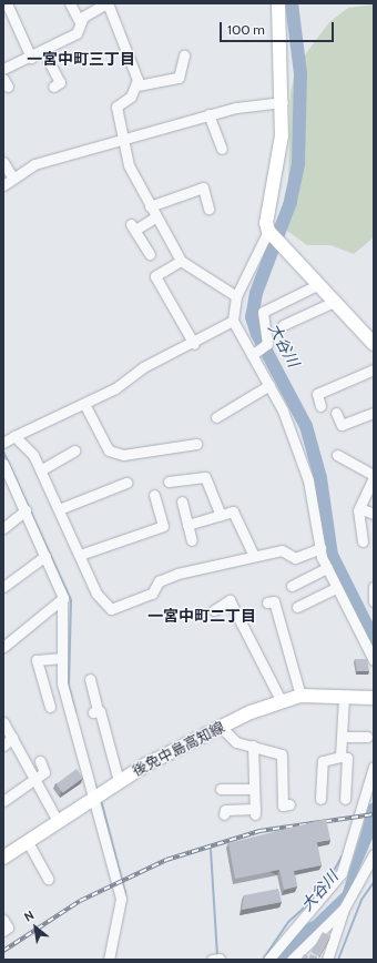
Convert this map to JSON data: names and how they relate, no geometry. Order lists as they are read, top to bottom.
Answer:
{
  "streets": {
    "main road": ["後免中島高知線"]
  },
  "districts": ["一宮中町三丁目", "一宮中町二丁目"],
  "water": ["大谷川"],
  "scale_bar": "100 m",
  "north": "top left"
}
